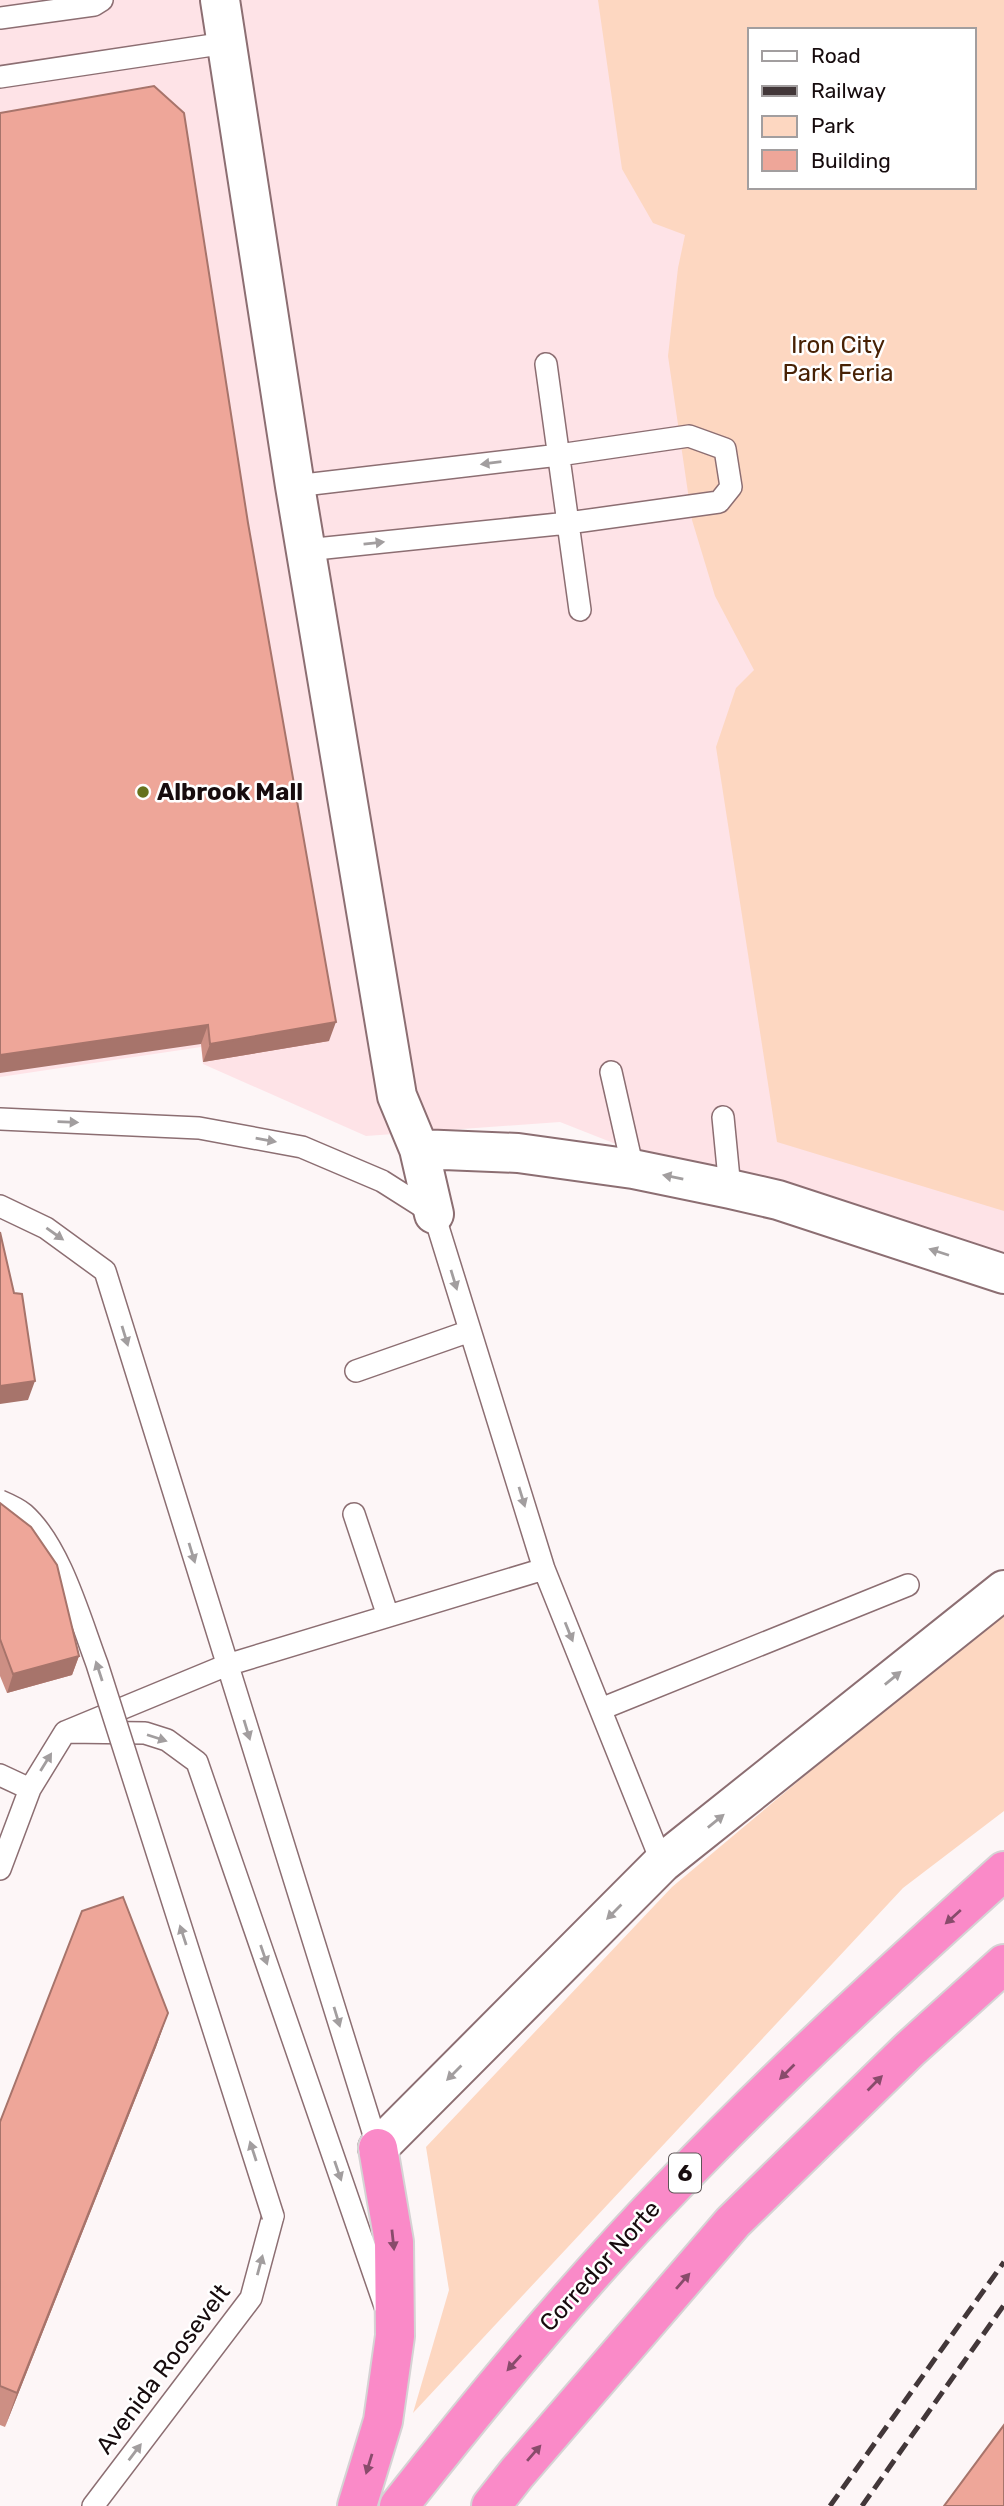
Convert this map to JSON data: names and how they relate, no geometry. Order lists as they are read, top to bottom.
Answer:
{
  "streets": {
    "highway": ["6", "Corredor Norte"],
    "lane": ["Avenida Roosevelt"]
  },
  "parks": ["Iron City Park Feria"],
  "places": ["Albrook Mall"],
  "legend": [
    "Road",
    "Railway",
    "Park",
    "Building"
  ]
}
